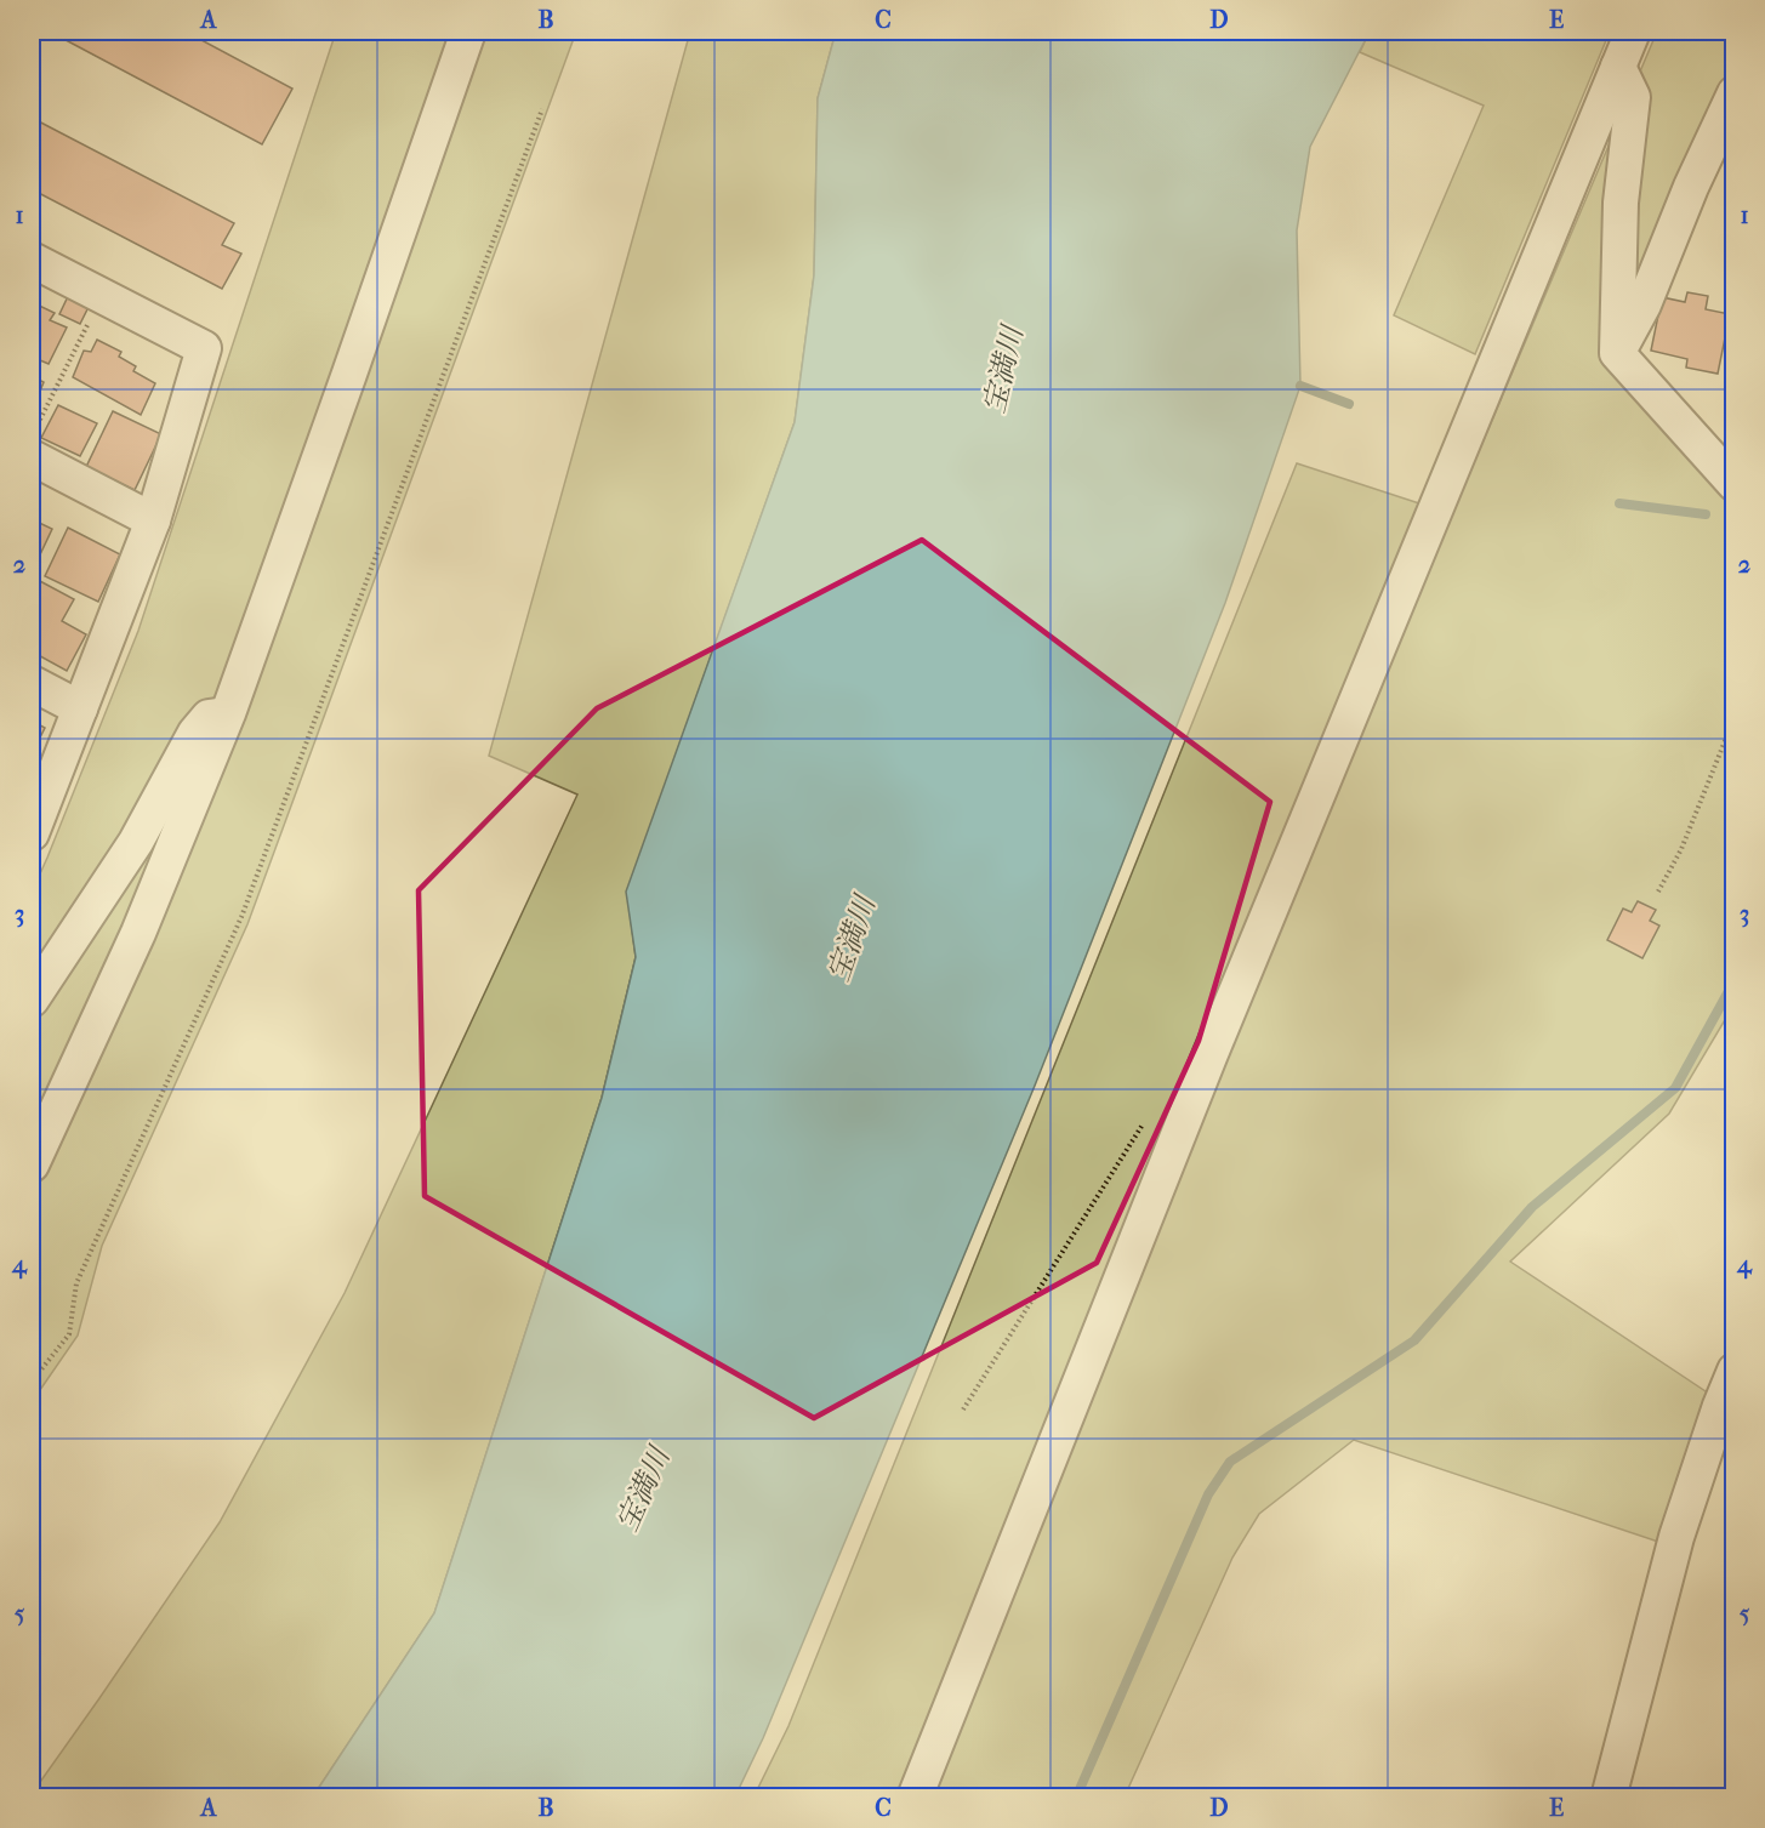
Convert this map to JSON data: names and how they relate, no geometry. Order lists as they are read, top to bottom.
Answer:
{
  "water": ["宝満川"],
  "grid": {
    "columns": [
      "A",
      "B",
      "C",
      "D",
      "E"
    ],
    "rows": [
      "1",
      "2",
      "3",
      "4",
      "5"
    ]
  }
}
